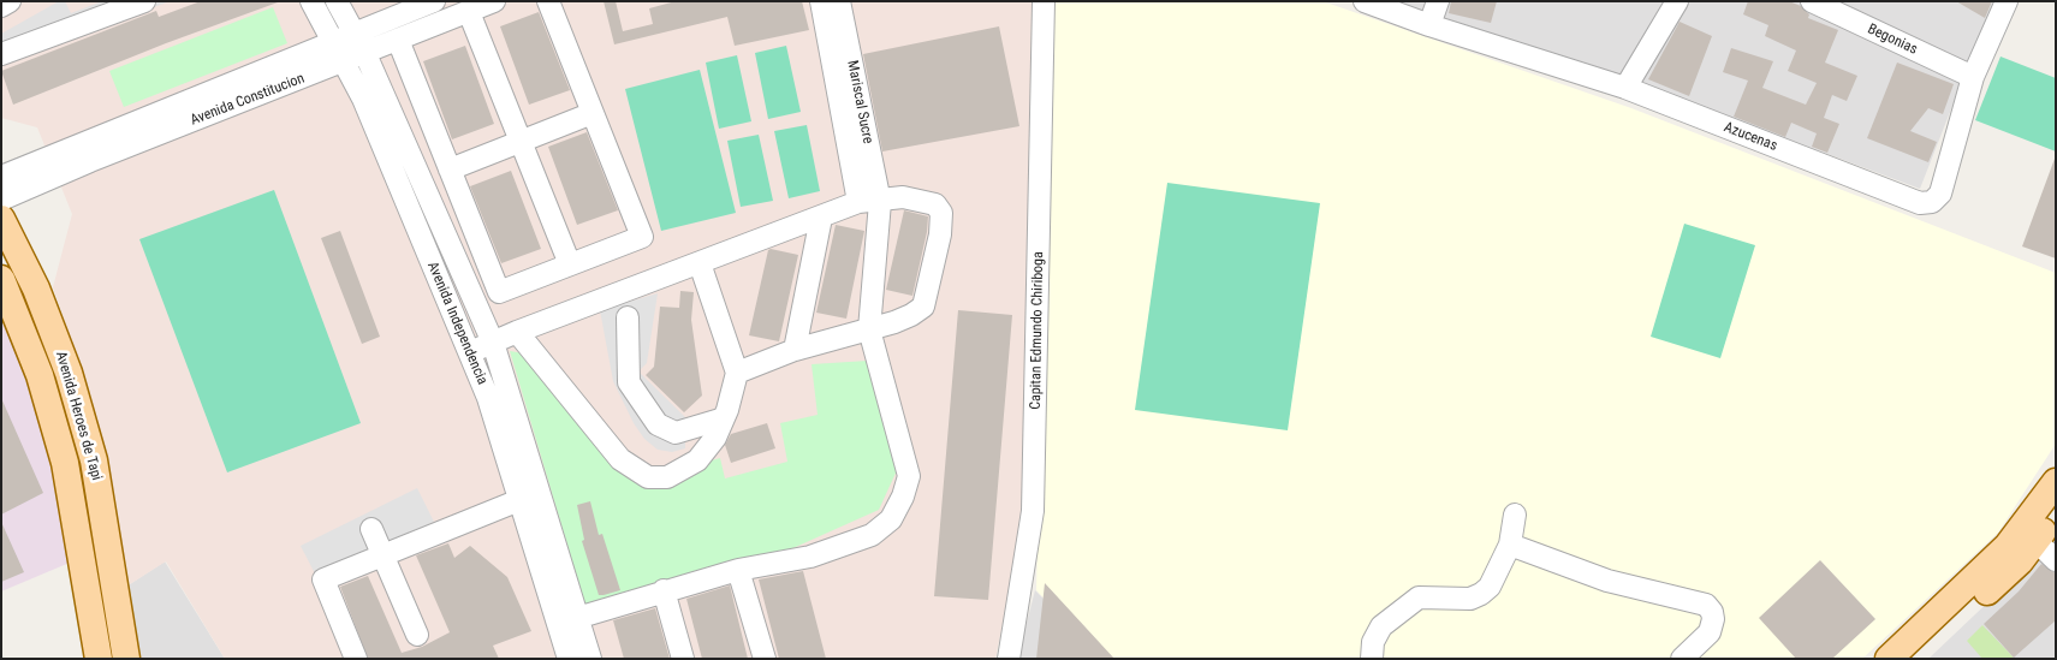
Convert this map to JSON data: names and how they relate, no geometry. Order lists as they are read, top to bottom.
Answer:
{
  "streets": {
    "main road": ["Avenida Heroes de Tapi"],
    "street": [
      "Begonias",
      "Avenida Constitucion",
      "Mariscal Sucre",
      "Azucenas",
      "Avenida Independencia",
      "Capitan Edmundo Chiriboga"
    ]
  },
  "crossings": [
    ["Begonias", "Azucenas"],
    ["Avenida Constitucion", "Avenida Independencia"]
  ]
}
